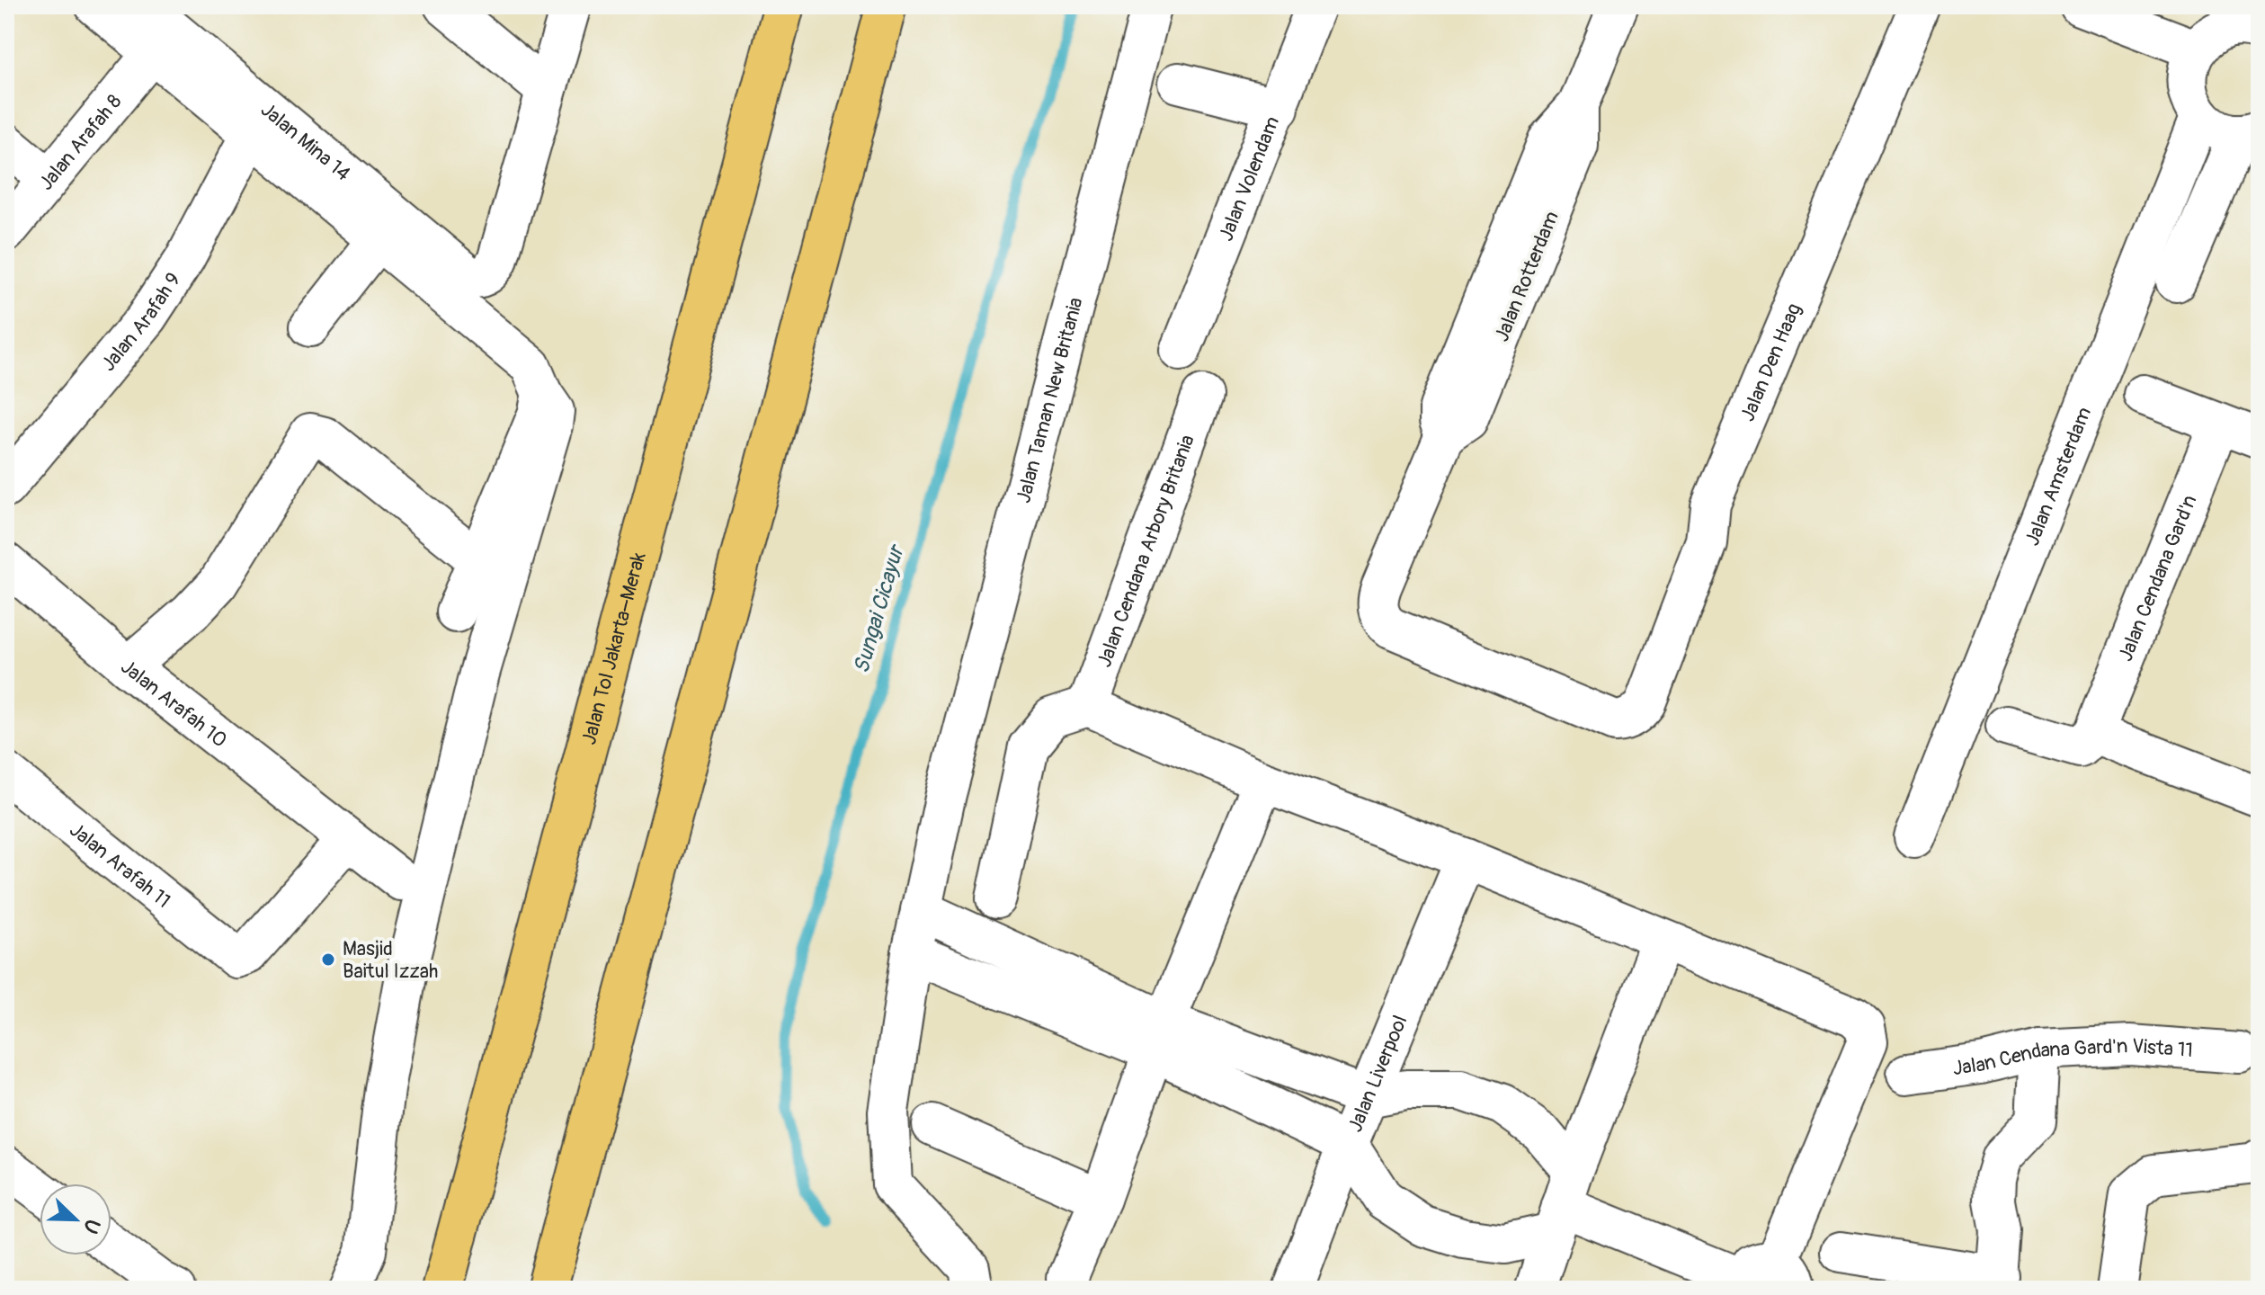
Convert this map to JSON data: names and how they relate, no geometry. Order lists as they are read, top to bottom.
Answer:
{
  "streets": {
    "highway": ["Jalan Tol Jakarta–Merak"],
    "street": [
      "Jalan Mina 14",
      "Jalan Arafah 8",
      "Jalan Volendam",
      "Jalan Rotterdam",
      "Jalan Arafah 9",
      "Jalan Den Haag",
      "Jalan Taman New Britania",
      "Jalan Amsterdam",
      "Jalan Cendana Arbory Britania",
      "Jalan Cendana Gard'n",
      "Jalan Arafah 10",
      "Jalan Arafah 11",
      "Jalan Cendana Gard'n Vista 11",
      "Jalan Liverpool"
    ]
  },
  "crossings": [
    ["Jalan Rotterdam", "Jalan Den Haag"],
    ["Jalan Arafah 10", "Jalan Arafah 11"]
  ],
  "water": ["Sungai Cicayur"],
  "places": ["Masjid Baitul Izzah"],
  "north": "bottom right"
}
